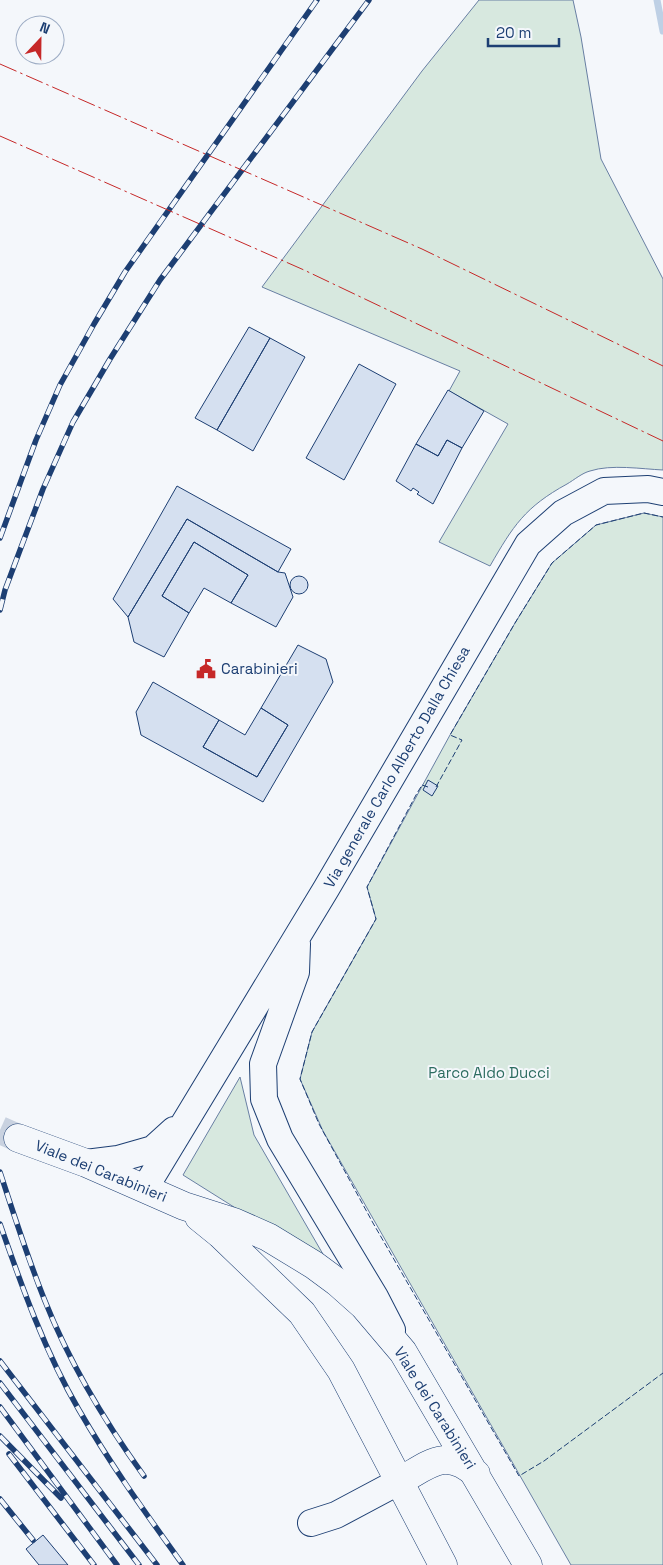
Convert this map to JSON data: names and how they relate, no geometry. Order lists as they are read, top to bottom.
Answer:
{
  "streets": {
    "main road": ["Viale dei Carabinieri"],
    "street": ["Via generale Carlo Alberto Dalla Chiesa"]
  },
  "crossings": [
    ["Via generale Carlo Alberto Dalla Chiesa", "Viale dei Carabinieri"]
  ],
  "parks": ["Parco Aldo Ducci"],
  "places": {
    "public building": ["Carabinieri"]
  },
  "scale_bar": "20 m",
  "north": "top"
}
